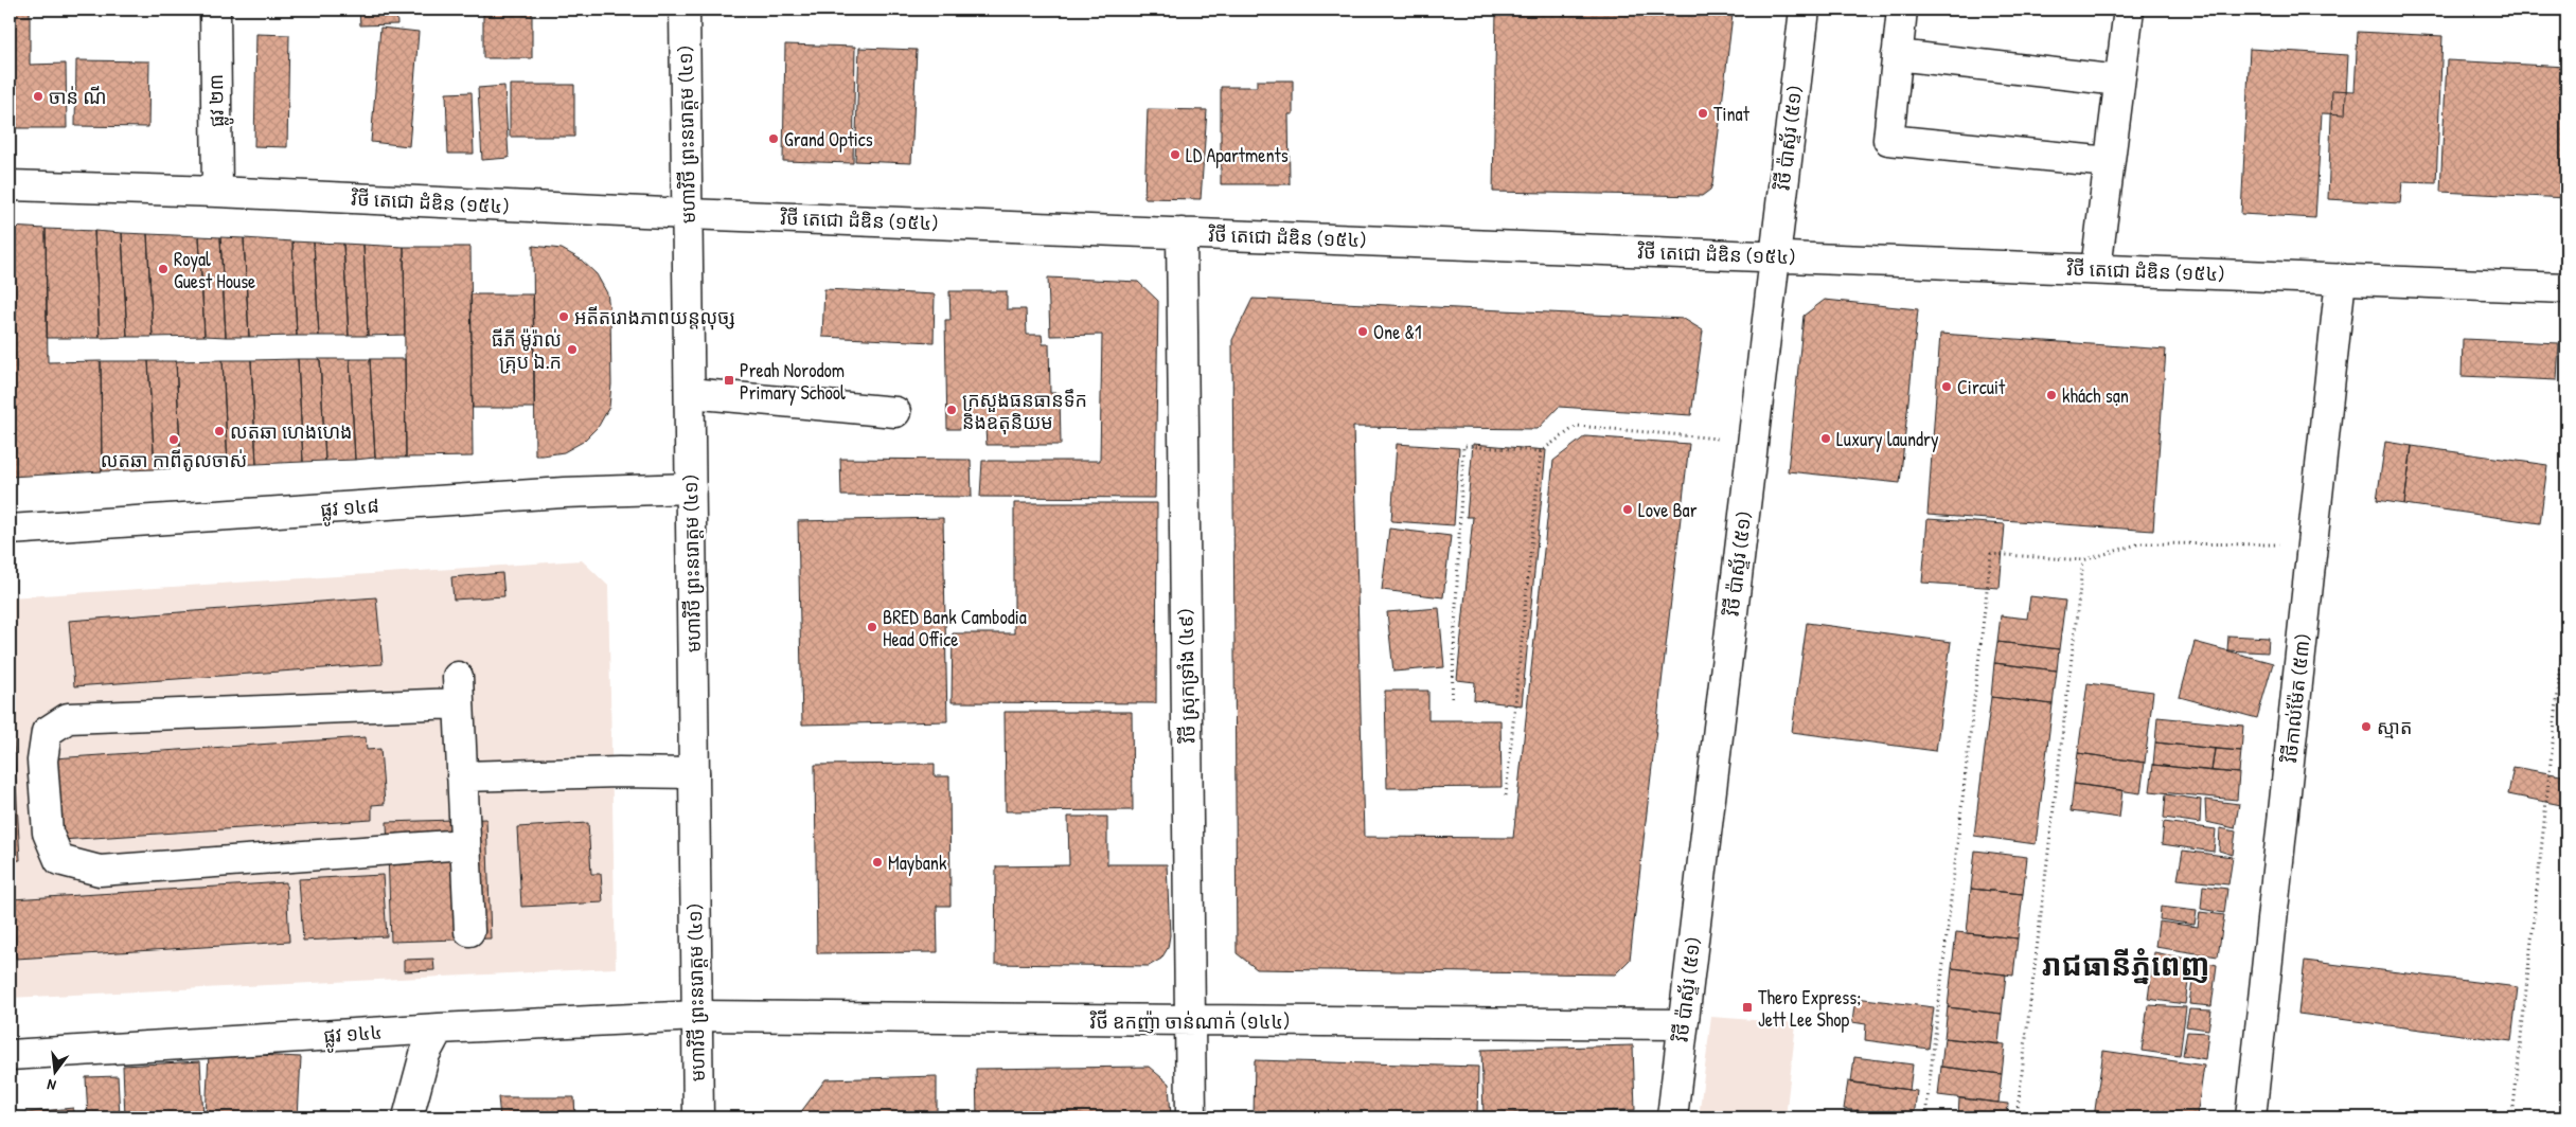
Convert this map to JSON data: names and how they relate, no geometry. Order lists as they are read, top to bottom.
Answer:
{
  "streets": {
    "street": [
      "ផ្លូវ ២៣",
      "មហាវិថី ព្រះនរោត្តម (៤១)",
      "វិថី ប៉ាស្ទ័រ (៥១)",
      "វិថី តេជោ ដំឌិន (១៥៤)",
      "ផ្លូវ ១៤៨",
      "វិថី ស្រុកទ្រាំង (៤៩)",
      "វិថីកាល់ម៉ែត (៥៣)",
      "វិថី ឧកញ៉ា ចាន់ណាក់ (១៤៤)",
      "ផ្លូវ ១៤៤"
    ]
  },
  "crossings": [
    ["ផ្លូវ ២៣", "វិថី តេជោ ដំឌិន (១៥៤)"],
    ["មហាវិថី ព្រះនរោត្តម (៤១)", "វិថី តេជោ ដំឌិន (១៥៤)"],
    ["មហាវិថី ព្រះនរោត្តម (៤១)", "ផ្លូវ ១៤៨"],
    ["មហាវិថី ព្រះនរោត្តម (៤១)", "វិថី ឧកញ៉ា ចាន់ណាក់ (១៤៤)"],
    ["មហាវិថី ព្រះនរោត្តម (៤១)", "ផ្លូវ ១៤៤"],
    ["វិថី ប៉ាស្ទ័រ (៥១)", "វិថី តេជោ ដំឌិន (១៥៤)"],
    ["វិថី ប៉ាស្ទ័រ (៥១)", "វិថី ឧកញ៉ា ចាន់ណាក់ (១៤៤)"],
    ["វិថី តេជោ ដំឌិន (១៥៤)", "វិថី ស្រុកទ្រាំង (៤៩)"],
    ["វិថី តេជោ ដំឌិន (១៥៤)", "វិថីកាល់ម៉ែត (៥៣)"],
    ["វិថី ស្រុកទ្រាំង (៤៩)", "វិថី ឧកញ៉ា ចាន់ណាក់ (១៤៤)"],
    ["វិថី ឧកញ៉ា ចាន់ណាក់ (១៤៤)", "ផ្លូវ ១៤៤"]
  ],
  "districts": ["រាជធានីភ្នំពេញ"],
  "places": {
    "other": [
      "ចាន់ ណី",
      "Tinat",
      "Grand Optics",
      "LD Apartments",
      "Royal Guest House",
      "អតីតរោងភាពយន្តលុច្ស",
      "One &1",
      "ធីភី ម៉ូរ៉ាល់ គ្រុប ឯ.ក",
      "Circuit",
      "khách sạn",
      "ក្រសួងធនធានទឹក និងឧតុនិយម",
      "លតឆា ហេងហេង",
      "Luxury laundry",
      "លតឆា កាពីតូលចាស់",
      "Love Bar",
      "BRED Bank Cambodia Head Office",
      "ស្មាត",
      "Maybank"
    ],
    "transit": ["Preah Norodom Primary School", "Thero Express; Jett Lee Shop"]
  },
  "north": "bottom"
}
